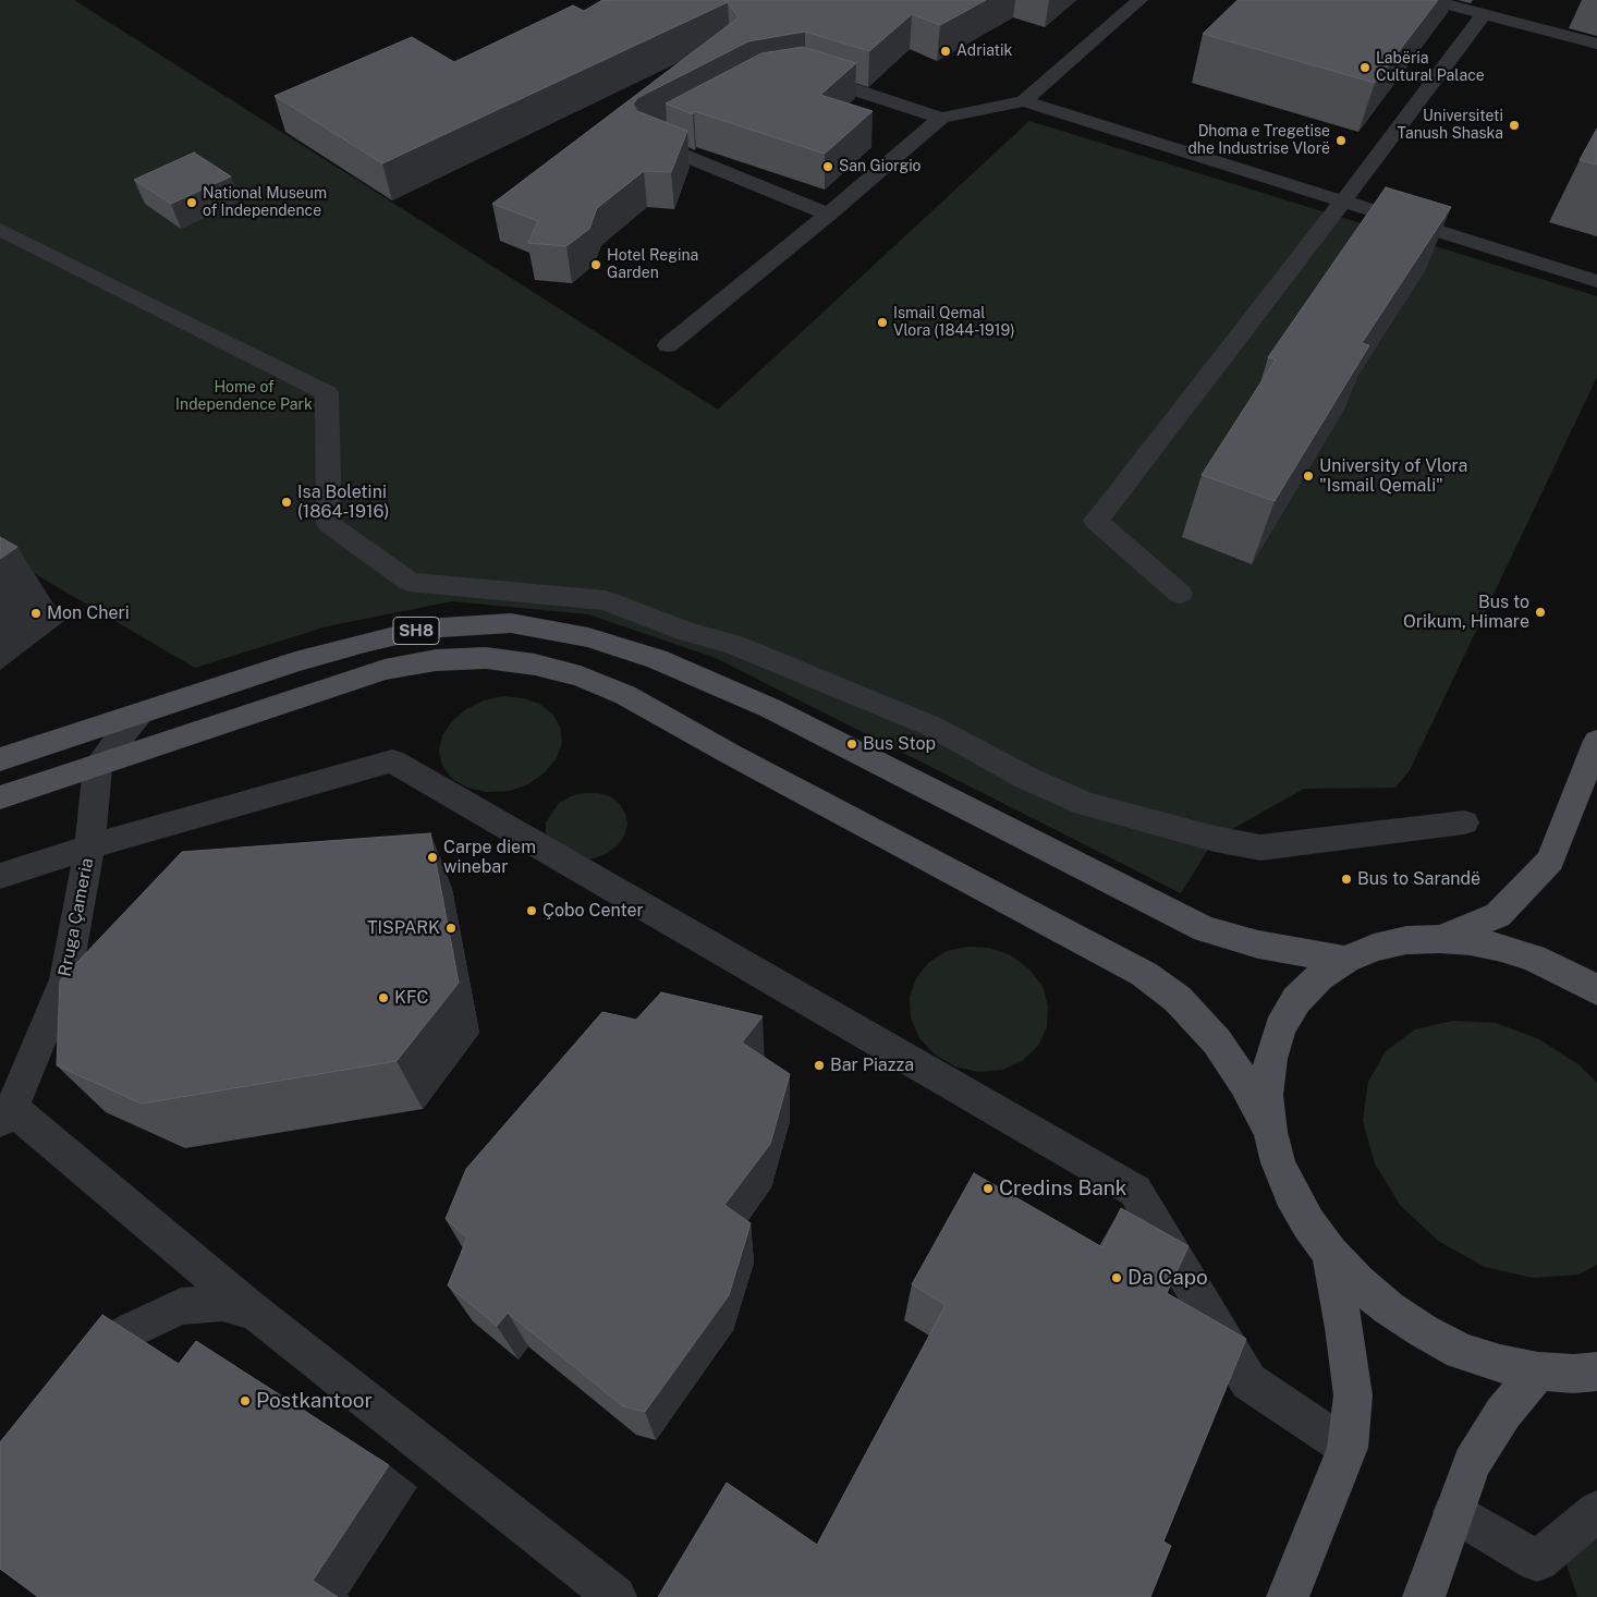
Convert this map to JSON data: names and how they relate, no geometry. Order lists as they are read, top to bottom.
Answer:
{
  "streets": {
    "main road": ["SH8"],
    "street": ["Rruga Çameria"]
  },
  "parks": ["Home of Independence Park"],
  "places": [
    "Adriatik",
    "Labëria Cultural Palace",
    "Universiteti Tanush Shaska",
    "Dhoma e Tregetise dhe Industrise Vlorë",
    "San Giorgio",
    "National Museum of Independence",
    "Hotel Regina Garden",
    "Ismail Qemal Vlora (1844-1919)",
    "University of Vlora \"Ismail Qemali\"",
    "Isa Boletini (1864-1916)",
    "Bus to Orikum, Himare",
    "Mon Cheri",
    "Bus Stop",
    "Carpe diem winebar",
    "Bus to Sarandë",
    "Çobo Center",
    "TISPARK",
    "KFC",
    "Bar Piazza",
    "Credins Bank",
    "Da Capo",
    "Postkantoor"
  ]
}
